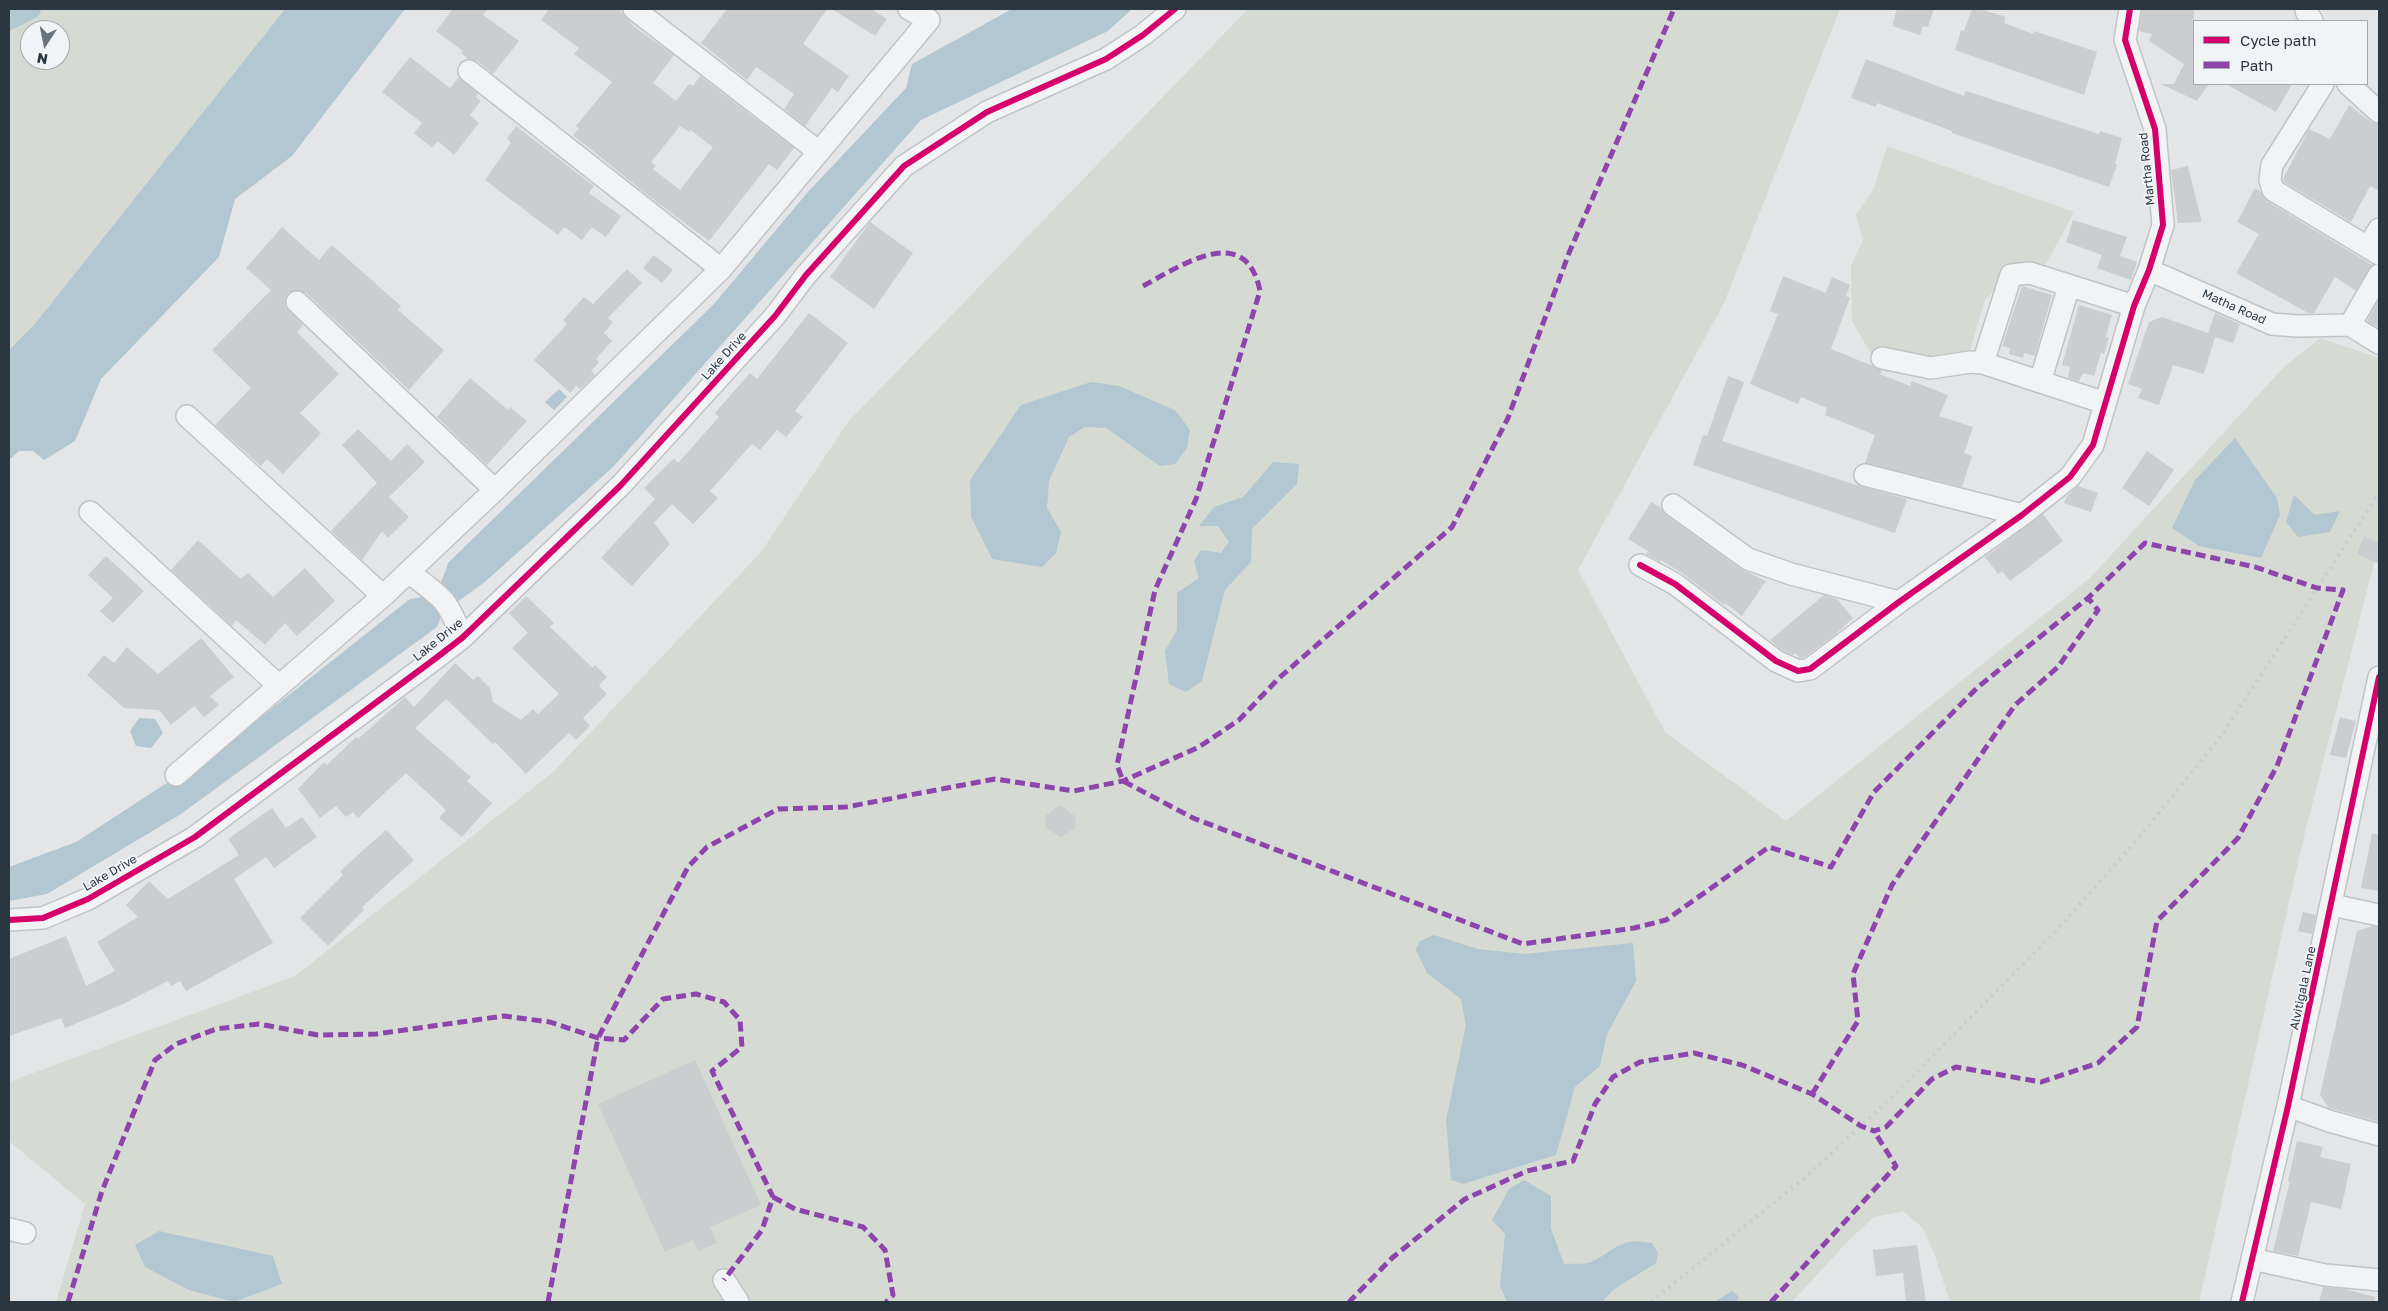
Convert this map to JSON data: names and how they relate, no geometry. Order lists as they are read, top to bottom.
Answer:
{
  "streets": {
    "street": [
      "Martha Road",
      "Matha Road",
      "Lake Drive",
      "Alvitigala Lane"
    ]
  },
  "crossings": [
    ["Martha Road", "Matha Road"]
  ],
  "legend": ["Cycle path", "Path"],
  "north": "bottom"
}
